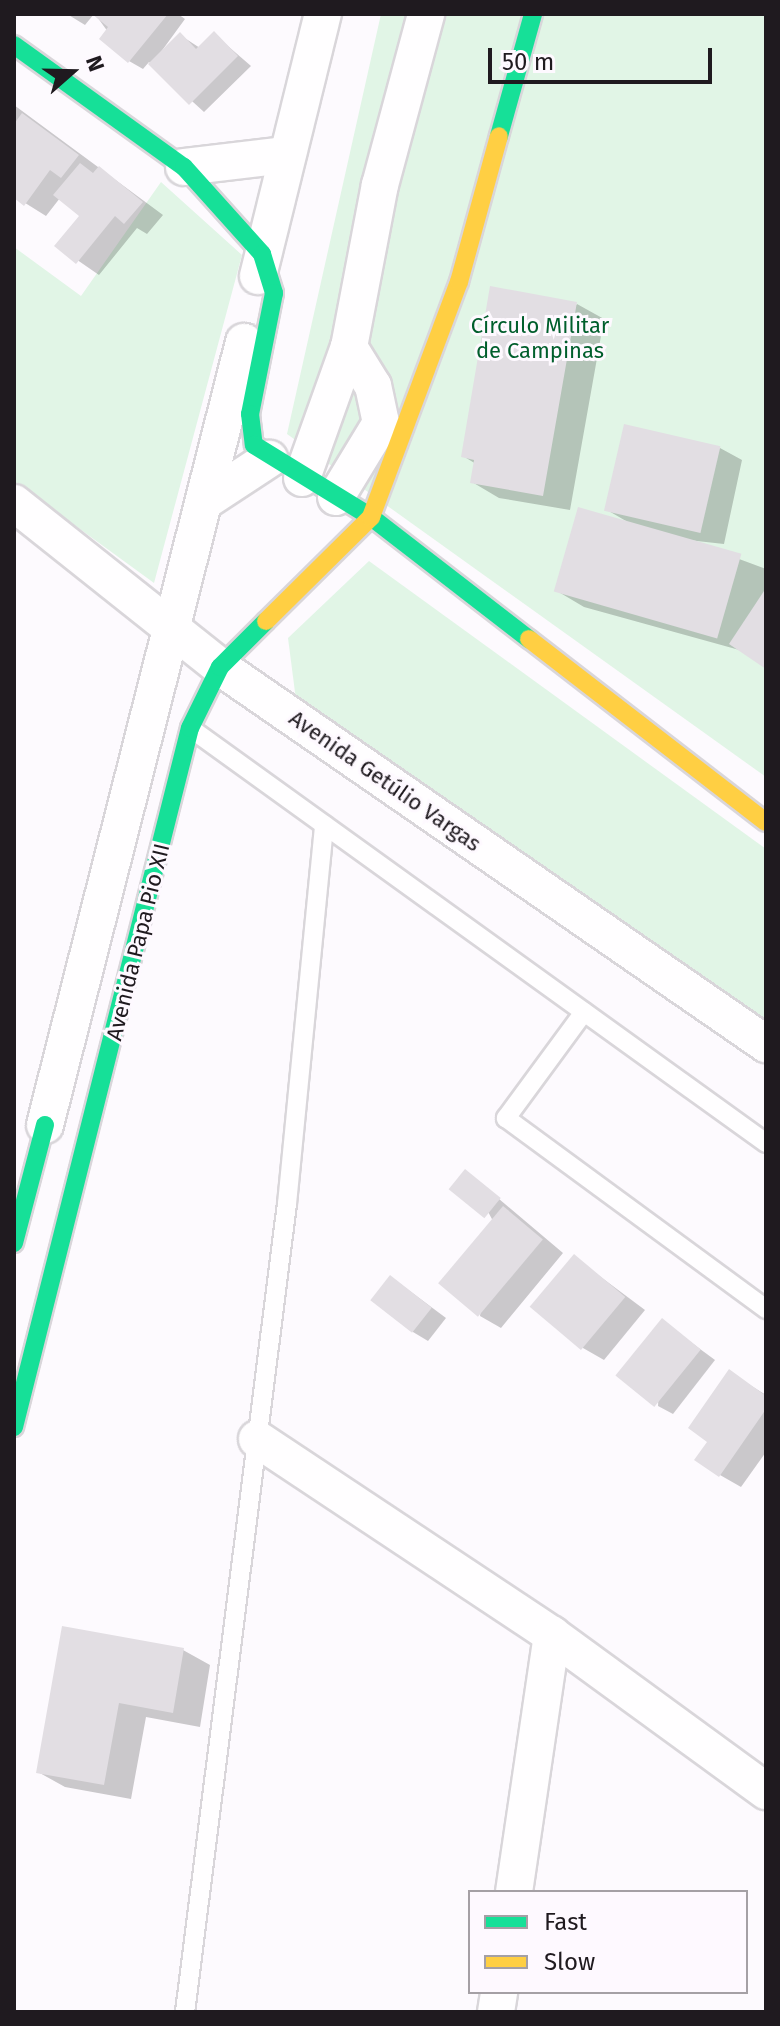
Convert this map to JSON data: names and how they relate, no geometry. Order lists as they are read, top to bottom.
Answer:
{
  "streets": {
    "street": ["Avenida Getúlio Vargas", "Avenida Papa Pio XII"]
  },
  "crossings": [
    ["Avenida Getúlio Vargas", "Avenida Papa Pio XII"]
  ],
  "parks": ["Círculo Militar de Campinas"],
  "legend": ["Fast", "Slow"],
  "scale_bar": "50 m",
  "north": "right"
}
